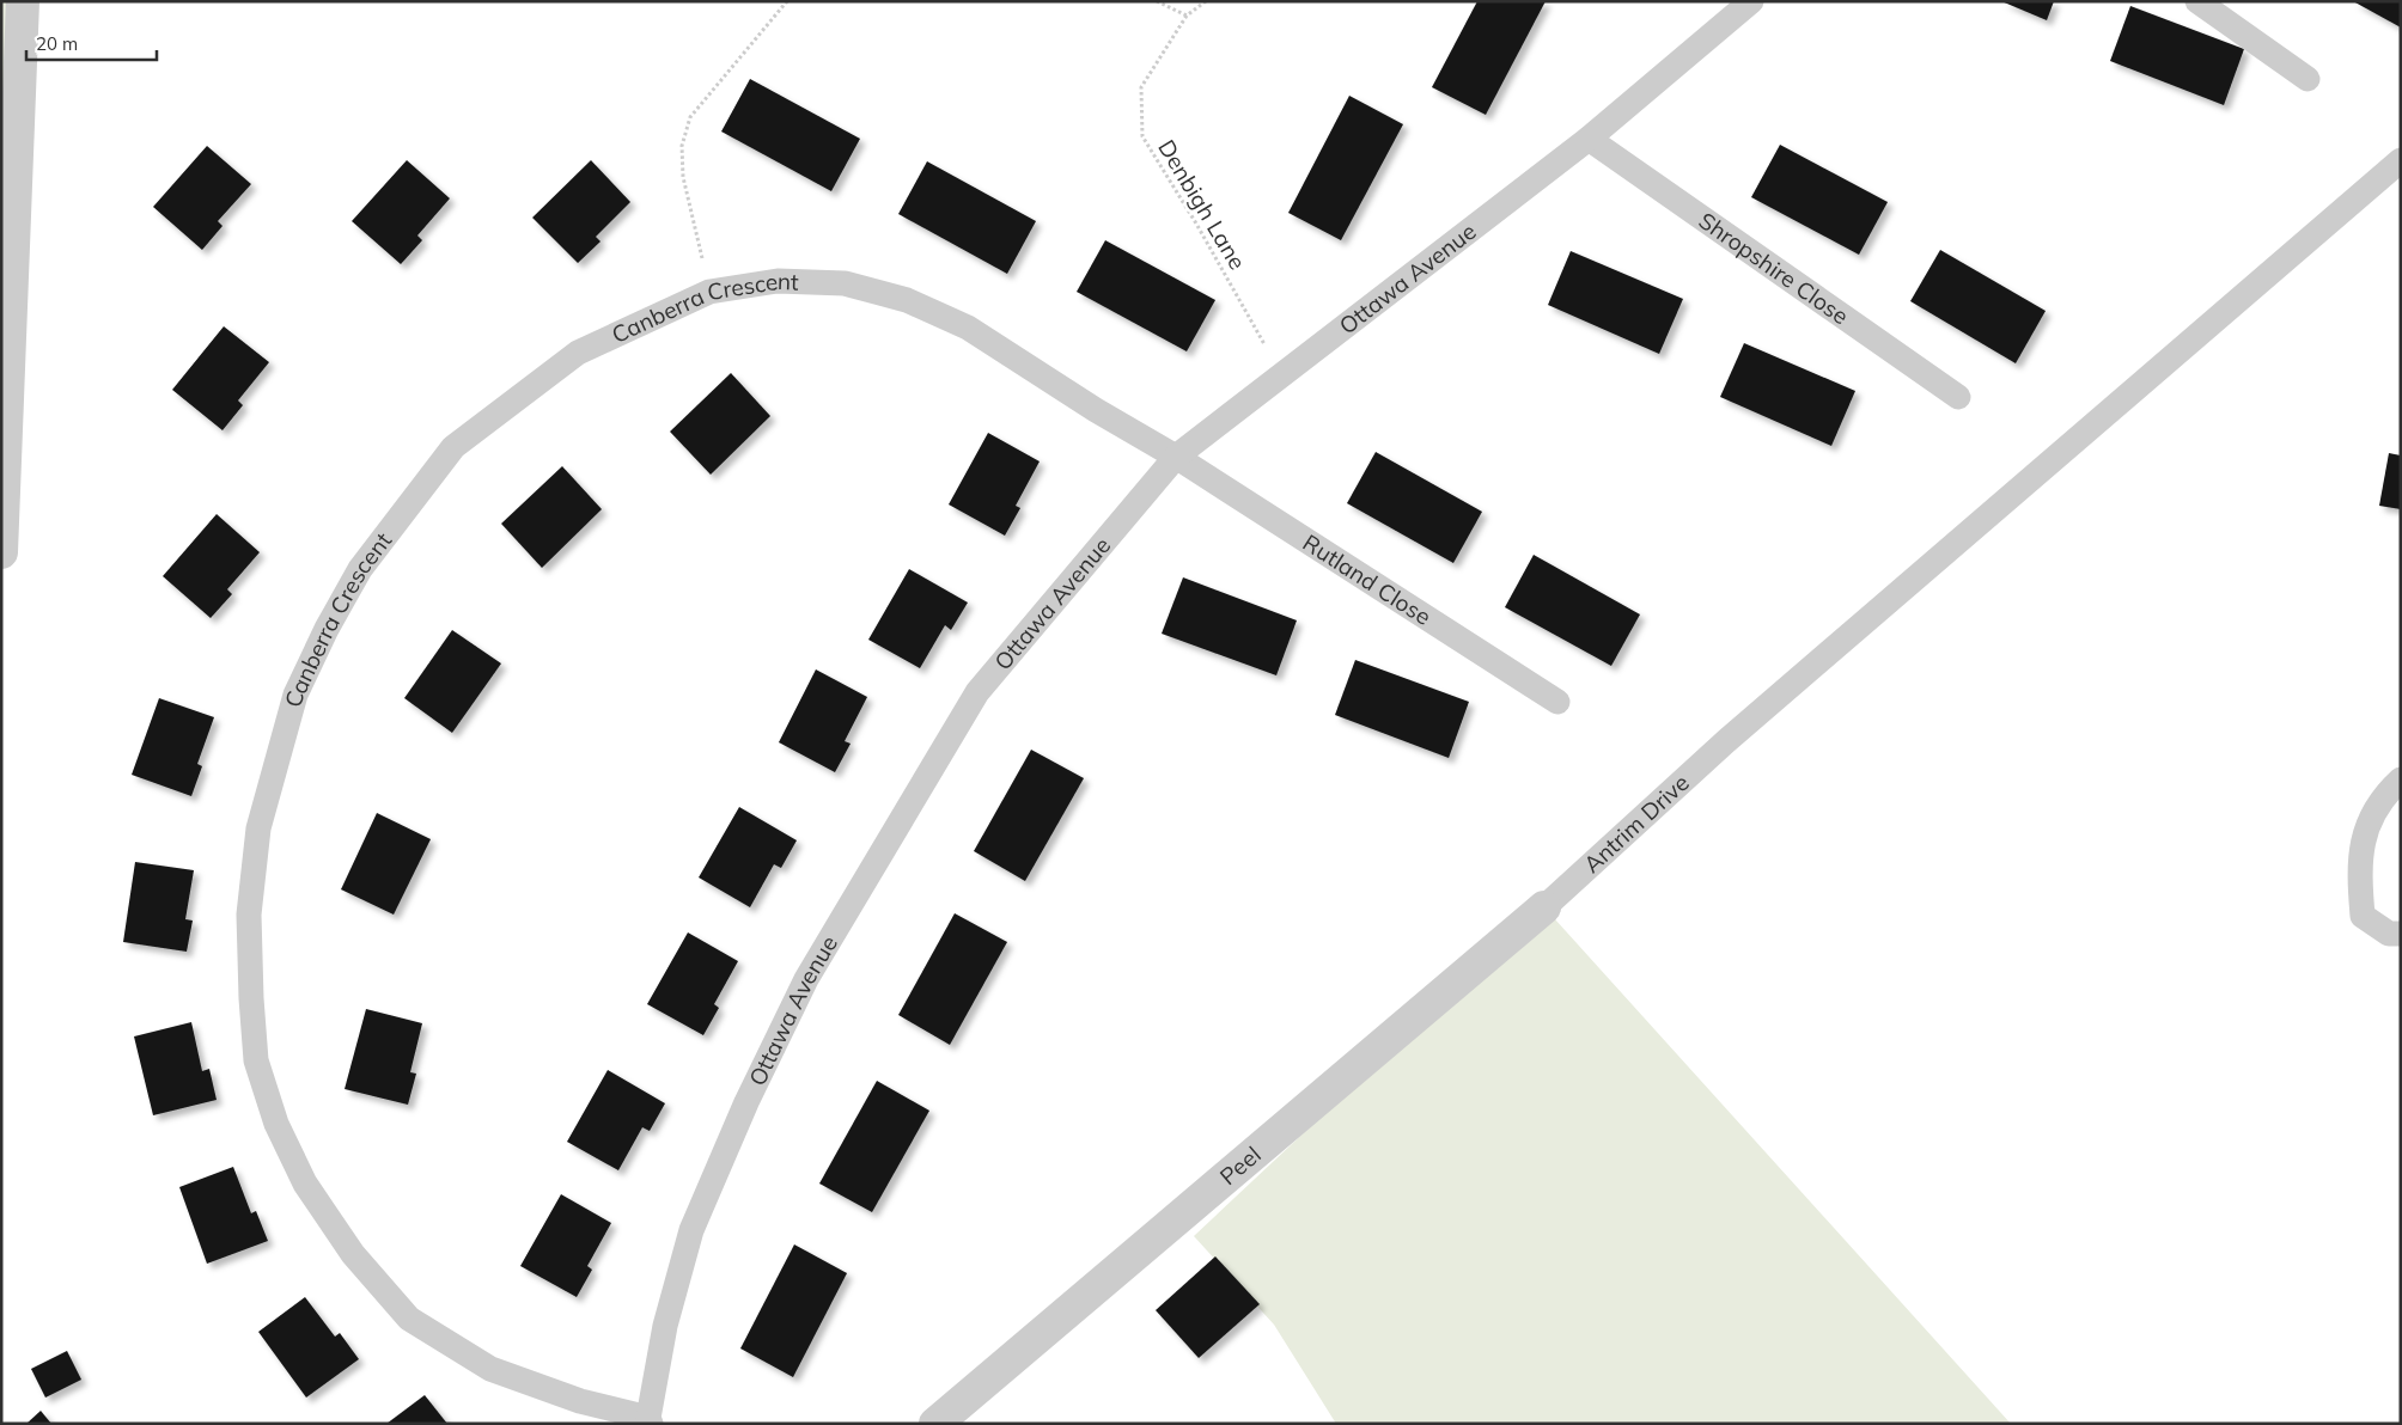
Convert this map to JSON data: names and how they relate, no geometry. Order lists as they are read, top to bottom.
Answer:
{
  "streets": {
    "street": ["Peel"],
    "lane": [
      "Shropshire Close",
      "Ottawa Avenue",
      "Canberra Crescent",
      "Rutland Close",
      "Antrim Drive"
    ],
    "path": ["Denbigh Lane"]
  },
  "crossings": [
    ["Denbigh Lane", "Ottawa Avenue"],
    ["Shropshire Close", "Ottawa Avenue"],
    ["Ottawa Avenue", "Canberra Crescent"],
    ["Ottawa Avenue", "Rutland Close"],
    ["Canberra Crescent", "Rutland Close"],
    ["Antrim Drive", "Peel"]
  ],
  "scale_bar": "20 m"
}
